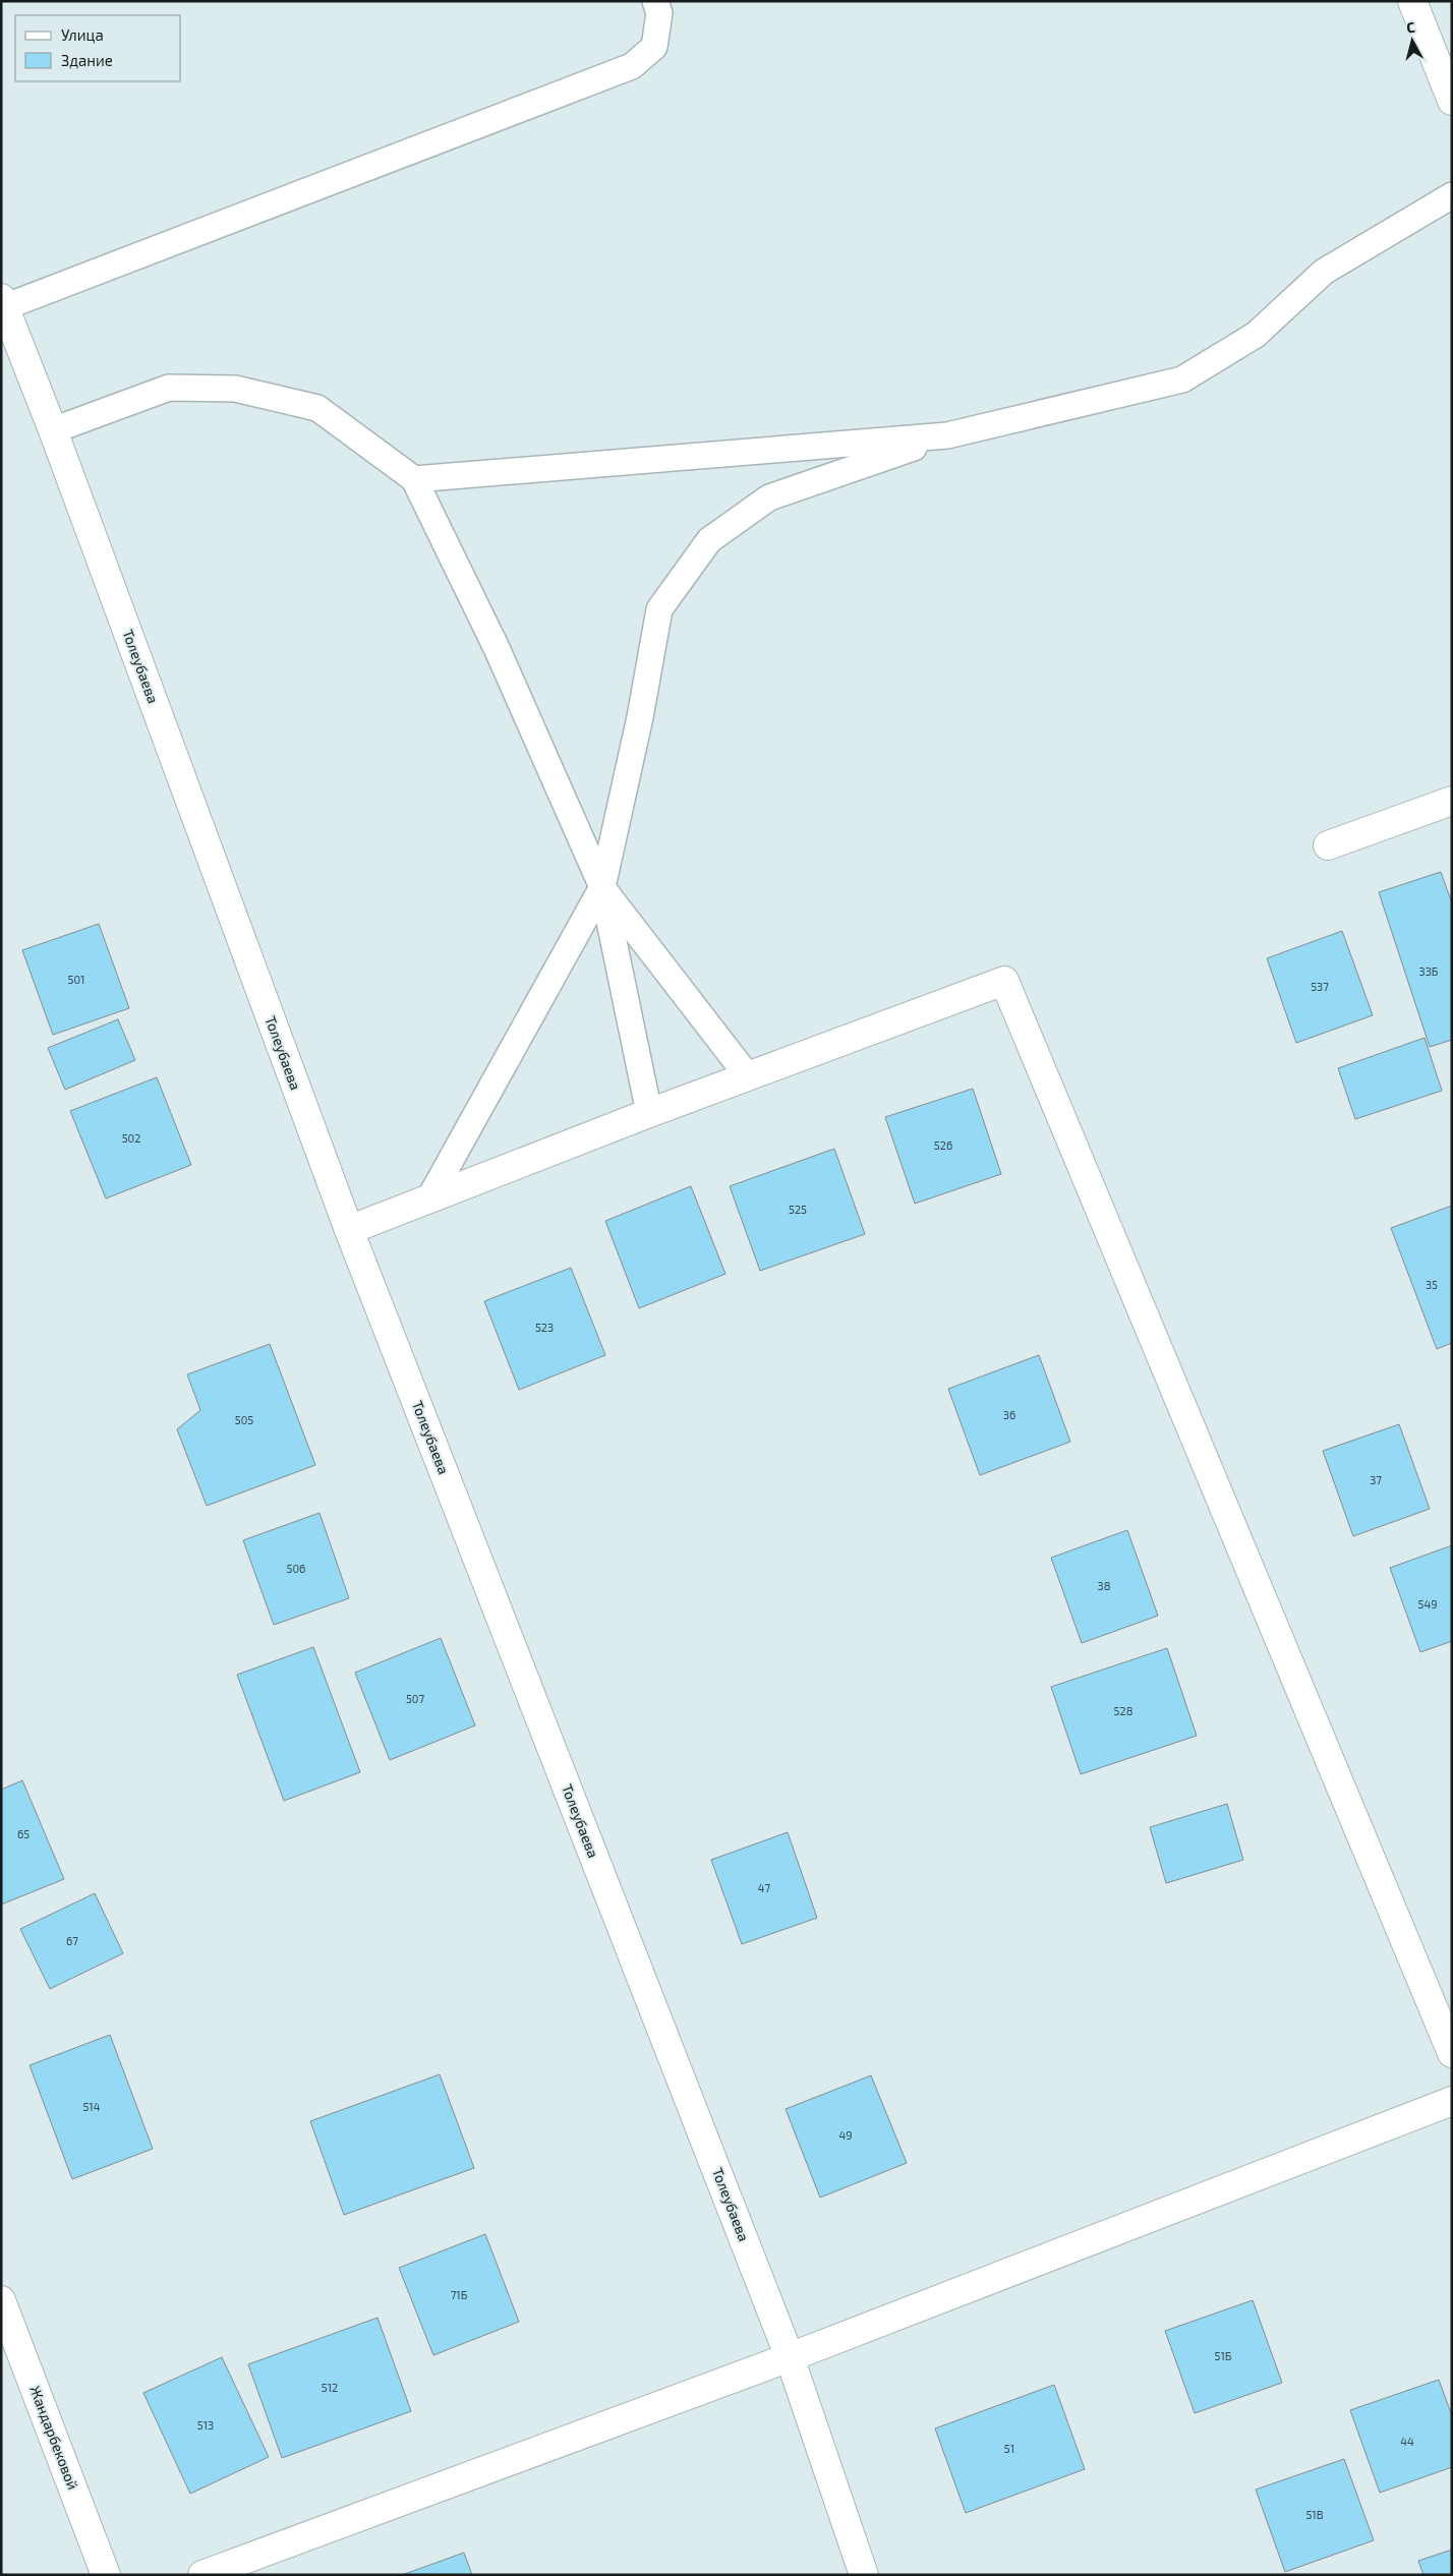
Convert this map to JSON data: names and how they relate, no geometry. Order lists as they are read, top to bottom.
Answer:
{
  "streets": {
    "street": ["Толеубаева", "Жандарбековой"]
  },
  "house_numbers": [
    "33Б",
    "501",
    "537",
    "502",
    "526",
    "525",
    "35",
    "523",
    "36",
    "505",
    "37",
    "506",
    "38",
    "549",
    "507",
    "528",
    "65",
    "47",
    "67",
    "514",
    "49",
    "71Б",
    "51Б",
    "512",
    "513",
    "44",
    "51",
    "51В"
  ],
  "legend": ["Улица", "Здание"],
  "north": "top"
}
